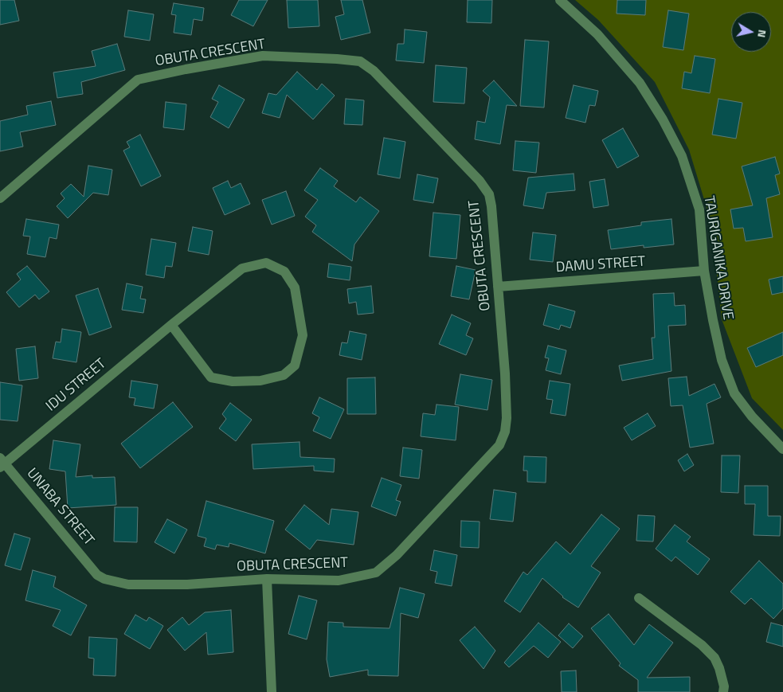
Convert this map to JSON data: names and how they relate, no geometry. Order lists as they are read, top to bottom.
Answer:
{
  "streets": {
    "street": [
      "OBUTA CRESCENT",
      "TAURIGANIKA DRIVE",
      "DAMU STREET",
      "IDU STREET",
      "UNABA STREET"
    ]
  },
  "crossings": [
    ["OBUTA CRESCENT", "DAMU STREET"],
    ["OBUTA CRESCENT", "UNABA STREET"],
    ["TAURIGANIKA DRIVE", "DAMU STREET"],
    ["IDU STREET", "UNABA STREET"]
  ],
  "north": "right"
}
